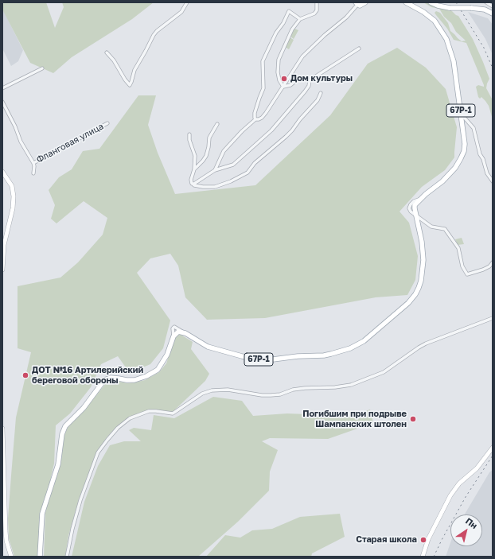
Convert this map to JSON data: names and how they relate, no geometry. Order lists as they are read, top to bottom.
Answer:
{
  "streets": {
    "main road": ["67Р-1"],
    "street": ["Фланговая улица"]
  },
  "places": [
    "Дом культуры",
    "ДОТ №16 Артилерийский береговой обороны",
    "Погибшим при подрыве Шампанских штолен",
    "Старая школа"
  ],
  "north": "top right"
}
